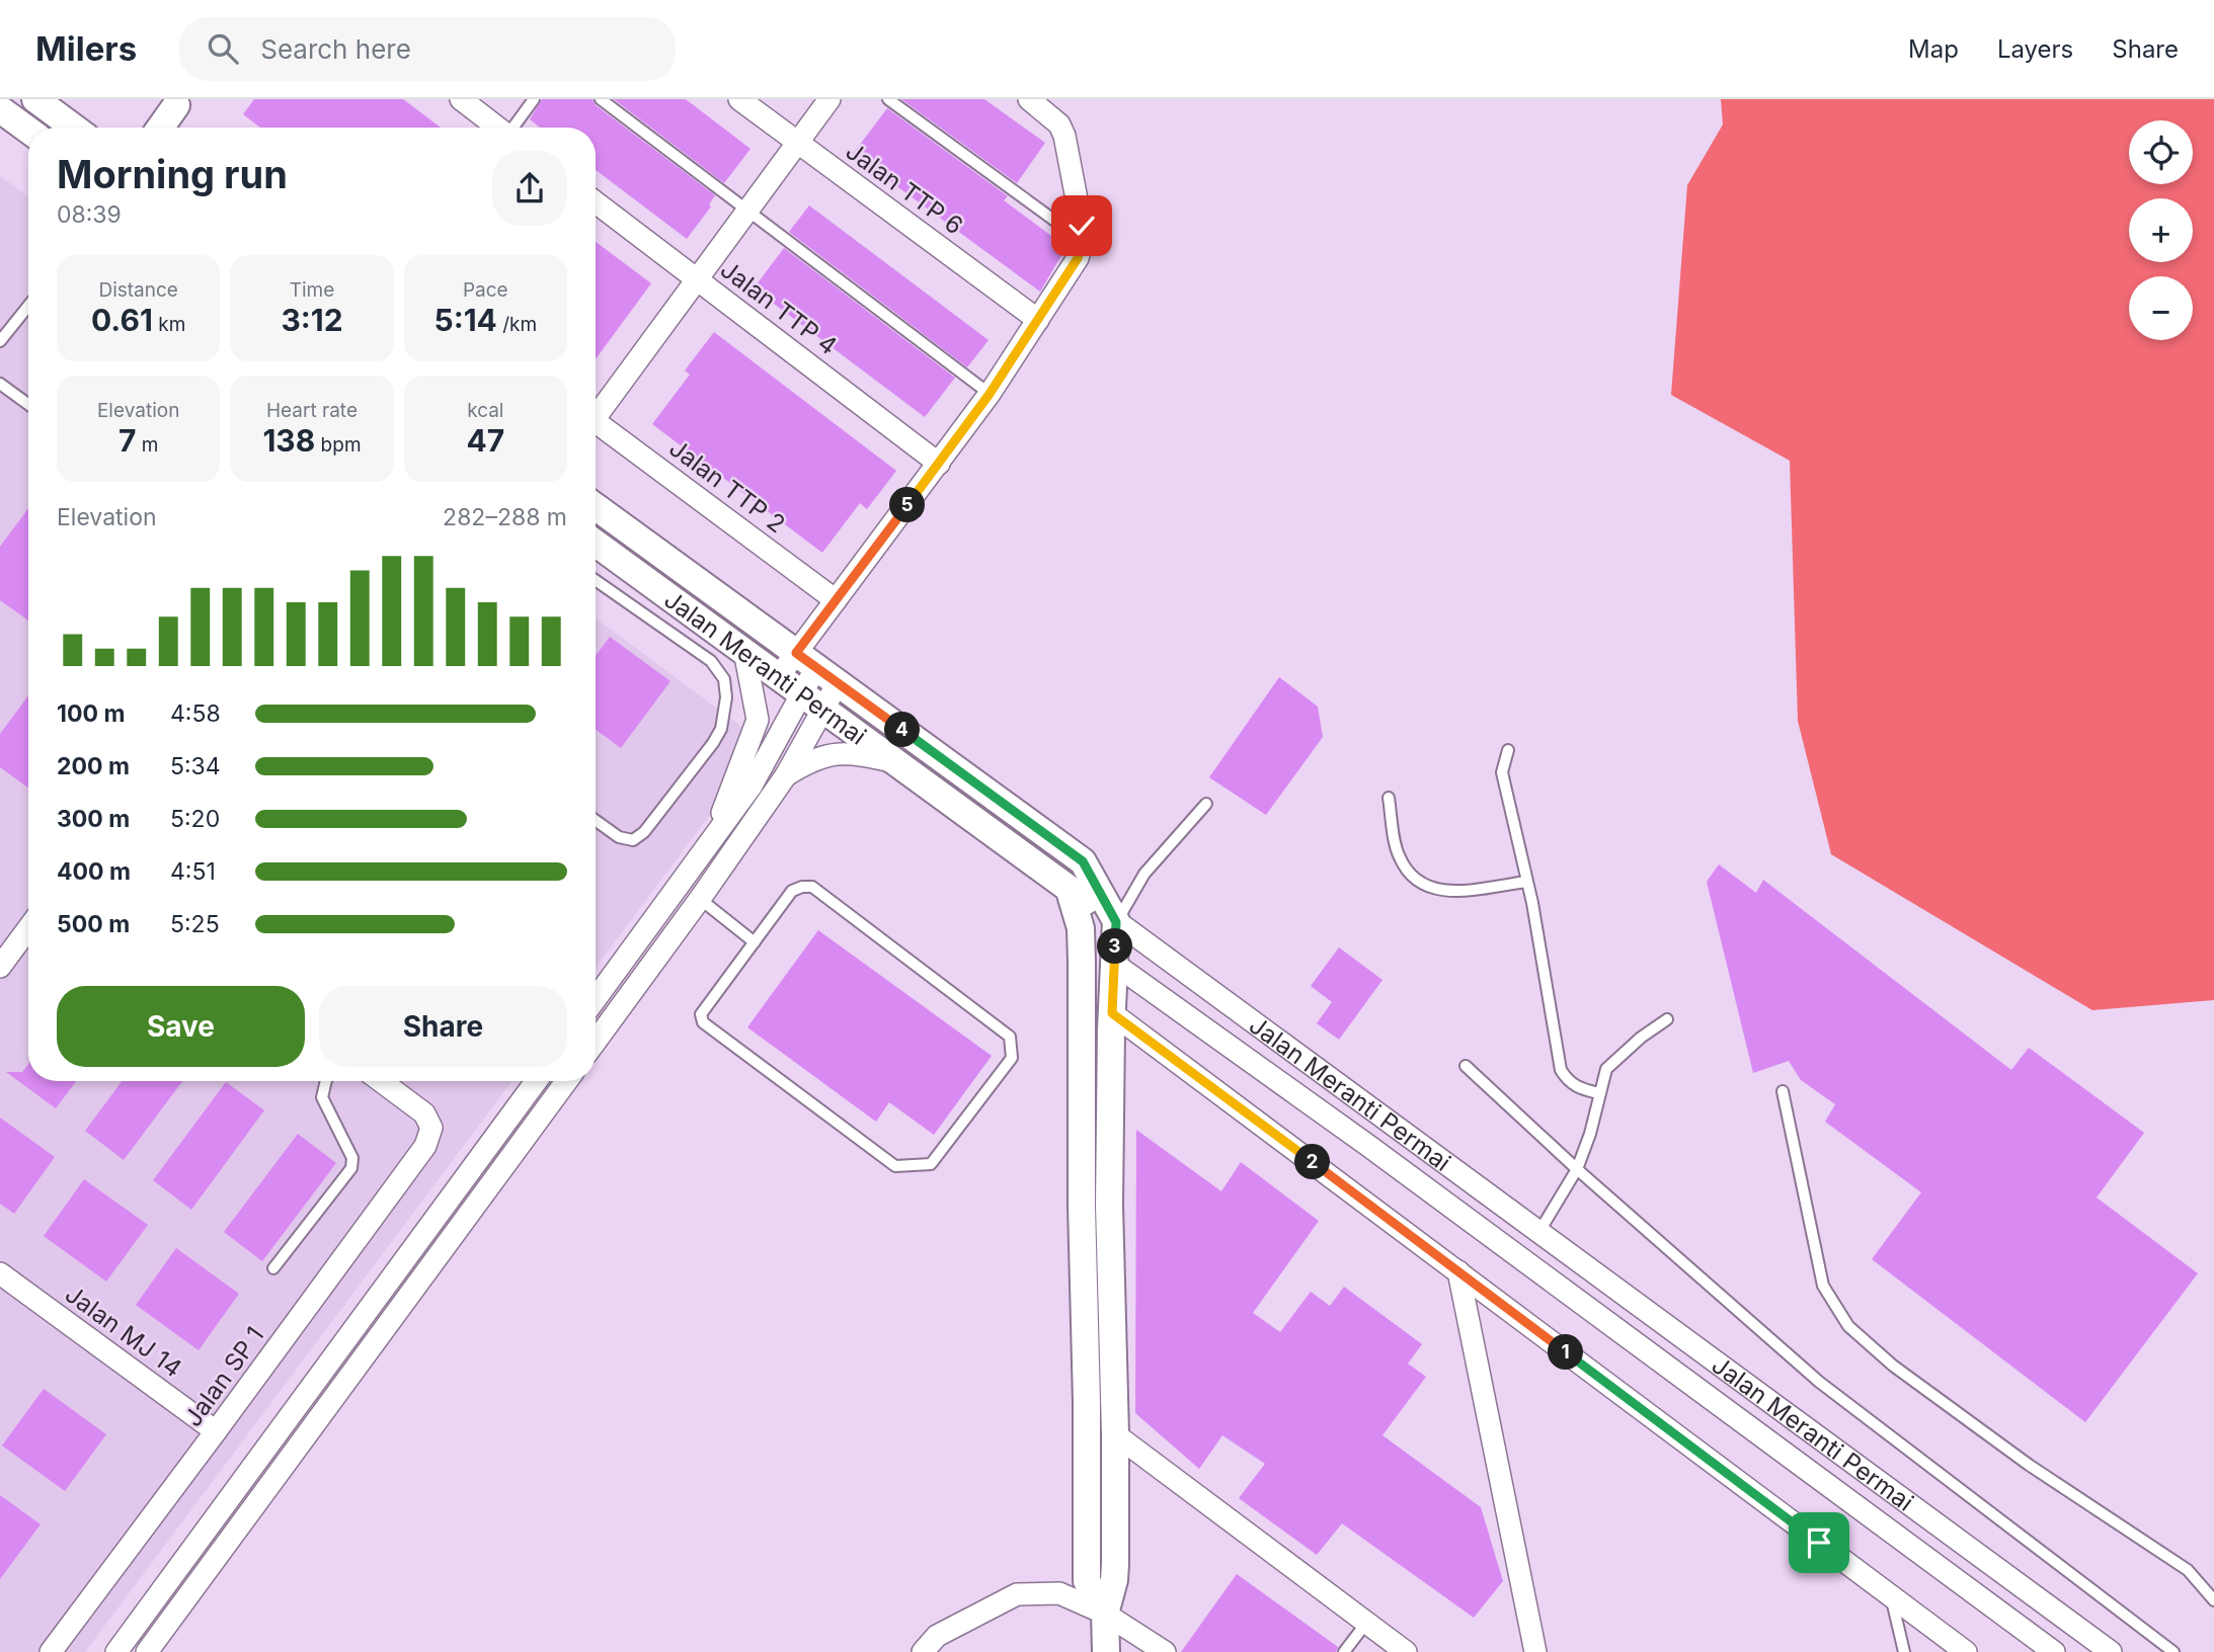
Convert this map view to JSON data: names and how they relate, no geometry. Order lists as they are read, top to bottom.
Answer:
{
  "streets": {
    "street": [
      "Jalan TTP 6",
      "Jalan TTP 4",
      "Jalan TTP 2",
      "Jalan Meranti Permai",
      "Jalan MJ 14",
      "Jalan SP 1"
    ]
  },
  "crossings": [
    ["Jalan MJ 14", "Jalan SP 1"]
  ],
  "page": {
    "header": "Milers",
    "search": "Search here",
    "nav": ["Map", "Layers", "Share"],
    "map_buttons": ["+", "−"],
    "heading": ["Morning run", "08:39"],
    "stats": [
      ["Distance", "0.61 km"],
      ["Time", "3:12"],
      ["Pace", "5:14 /km"],
      ["Elevation", "7 m"],
      ["Heart rate", "138 bpm"],
      ["kcal", "47"]
    ],
    "pins": [
      "5",
      "4",
      "3",
      "2",
      "1"
    ],
    "chart": ["Elevation", "282–288 m"],
    "list": [
      {
        "name": "100 m",
        "note": "4:58"
      },
      {
        "name": "200 m",
        "note": "5:34"
      },
      {
        "name": "300 m",
        "note": "5:20"
      },
      {
        "name": "400 m",
        "note": "4:51"
      },
      {
        "name": "500 m",
        "note": "5:25"
      }
    ],
    "buttons": ["Save", "Share"]
  }
}
